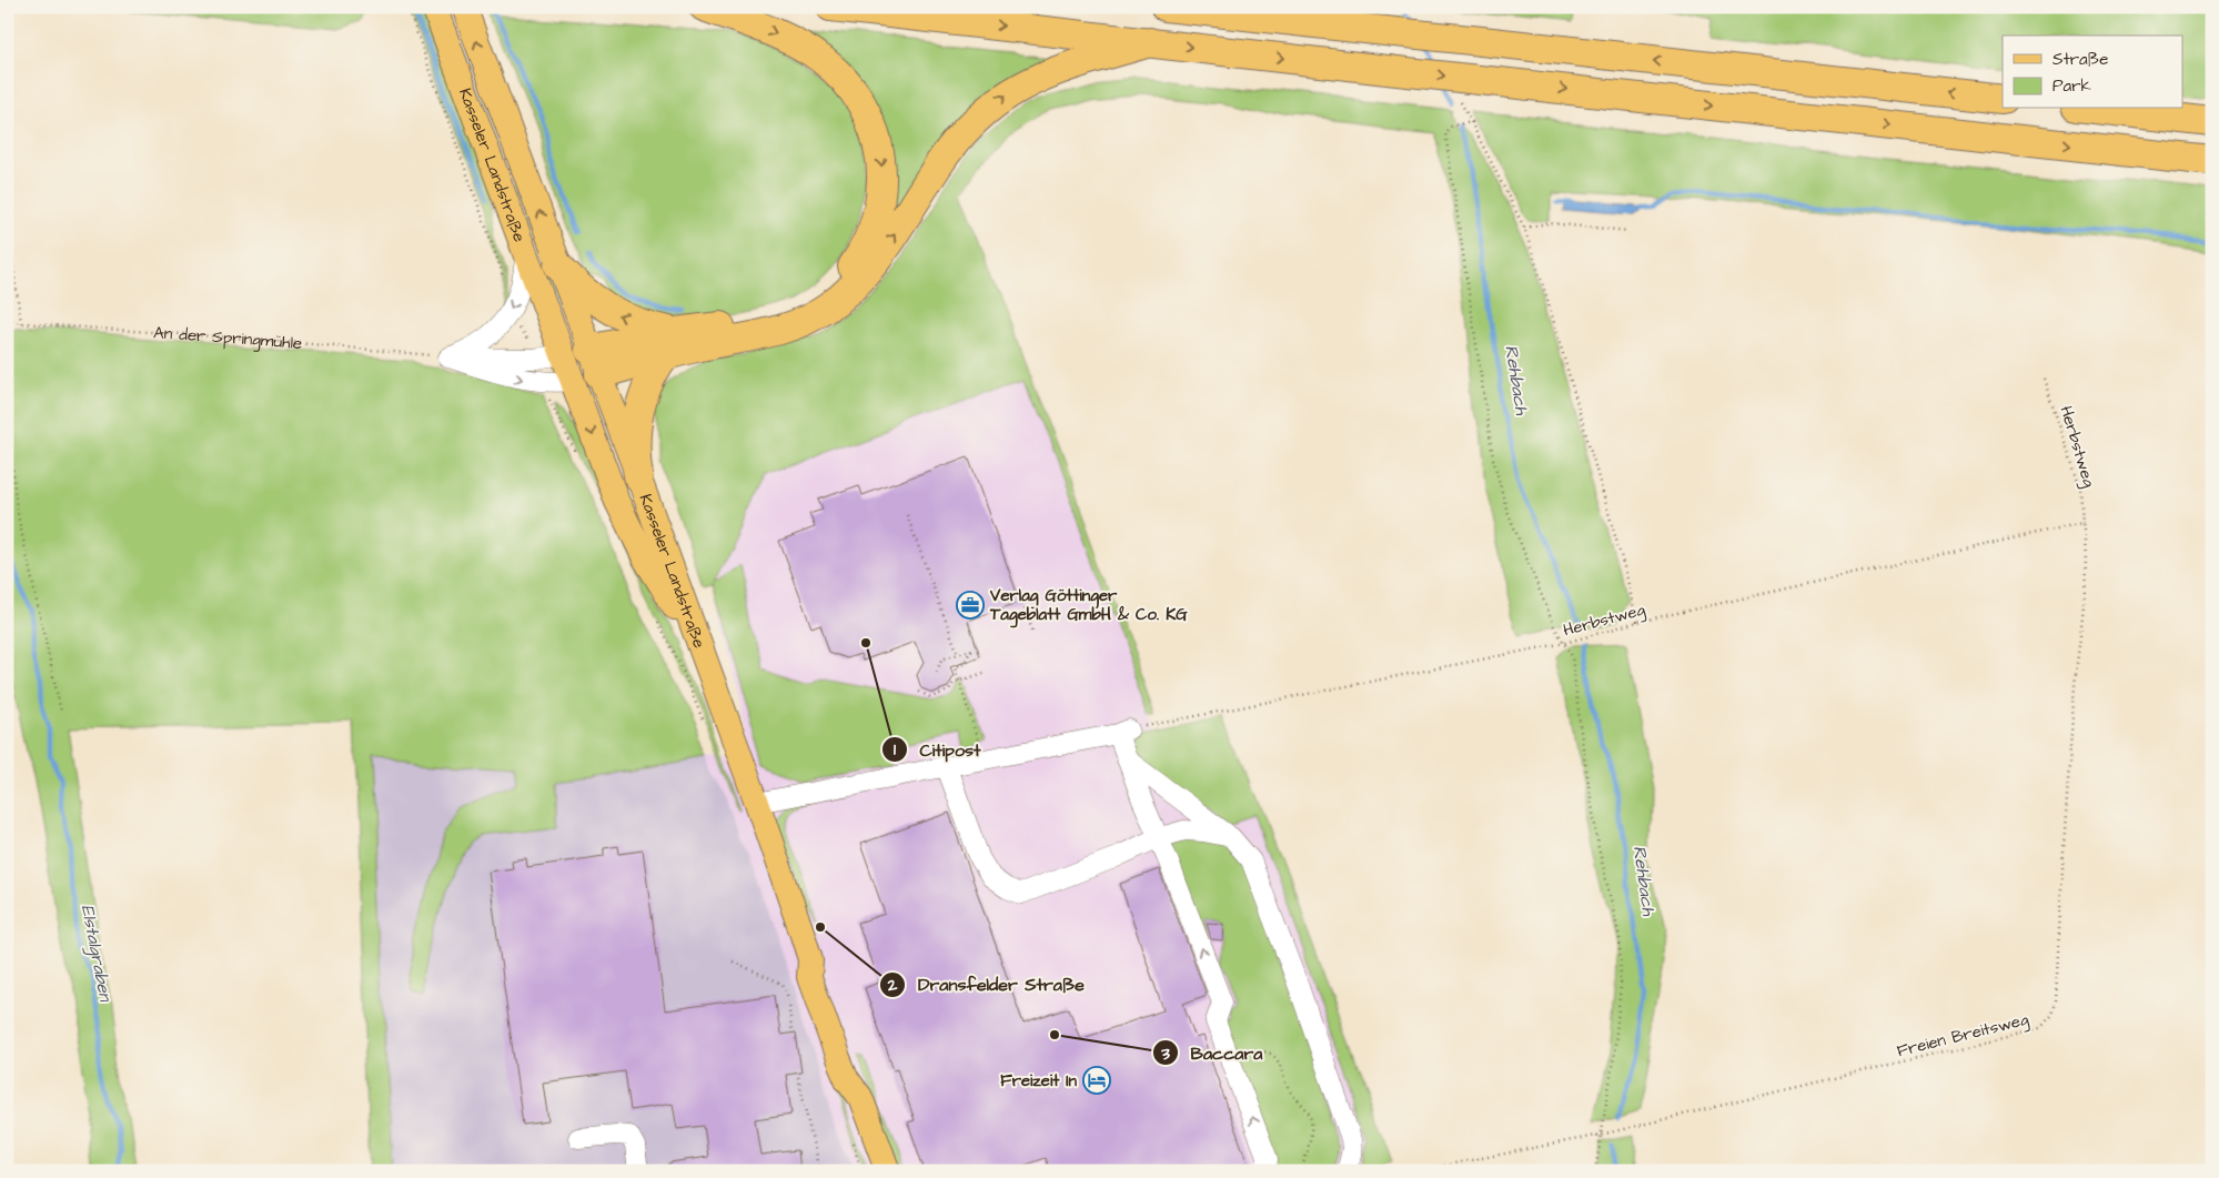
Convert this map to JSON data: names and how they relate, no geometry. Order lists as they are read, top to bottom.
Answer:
{
  "streets": {
    "main road": ["Kasseler Landstraße"],
    "path": ["An der Springmühle", "Herbstweg", "Freien Breitsweg"]
  },
  "crossings": [
    ["Herbstweg", "Freien Breitsweg"]
  ],
  "water": ["Rehbach", "Elstalgraben"],
  "places": {
    "office": ["Verlag Göttinger Tageblatt GmbH & Co. KG"],
    "other": ["Citipost", "Dransfelder Straße", "Baccara"],
    "hotel": ["Freizeit In"]
  },
  "legend": ["Straße", "Park"]
}
